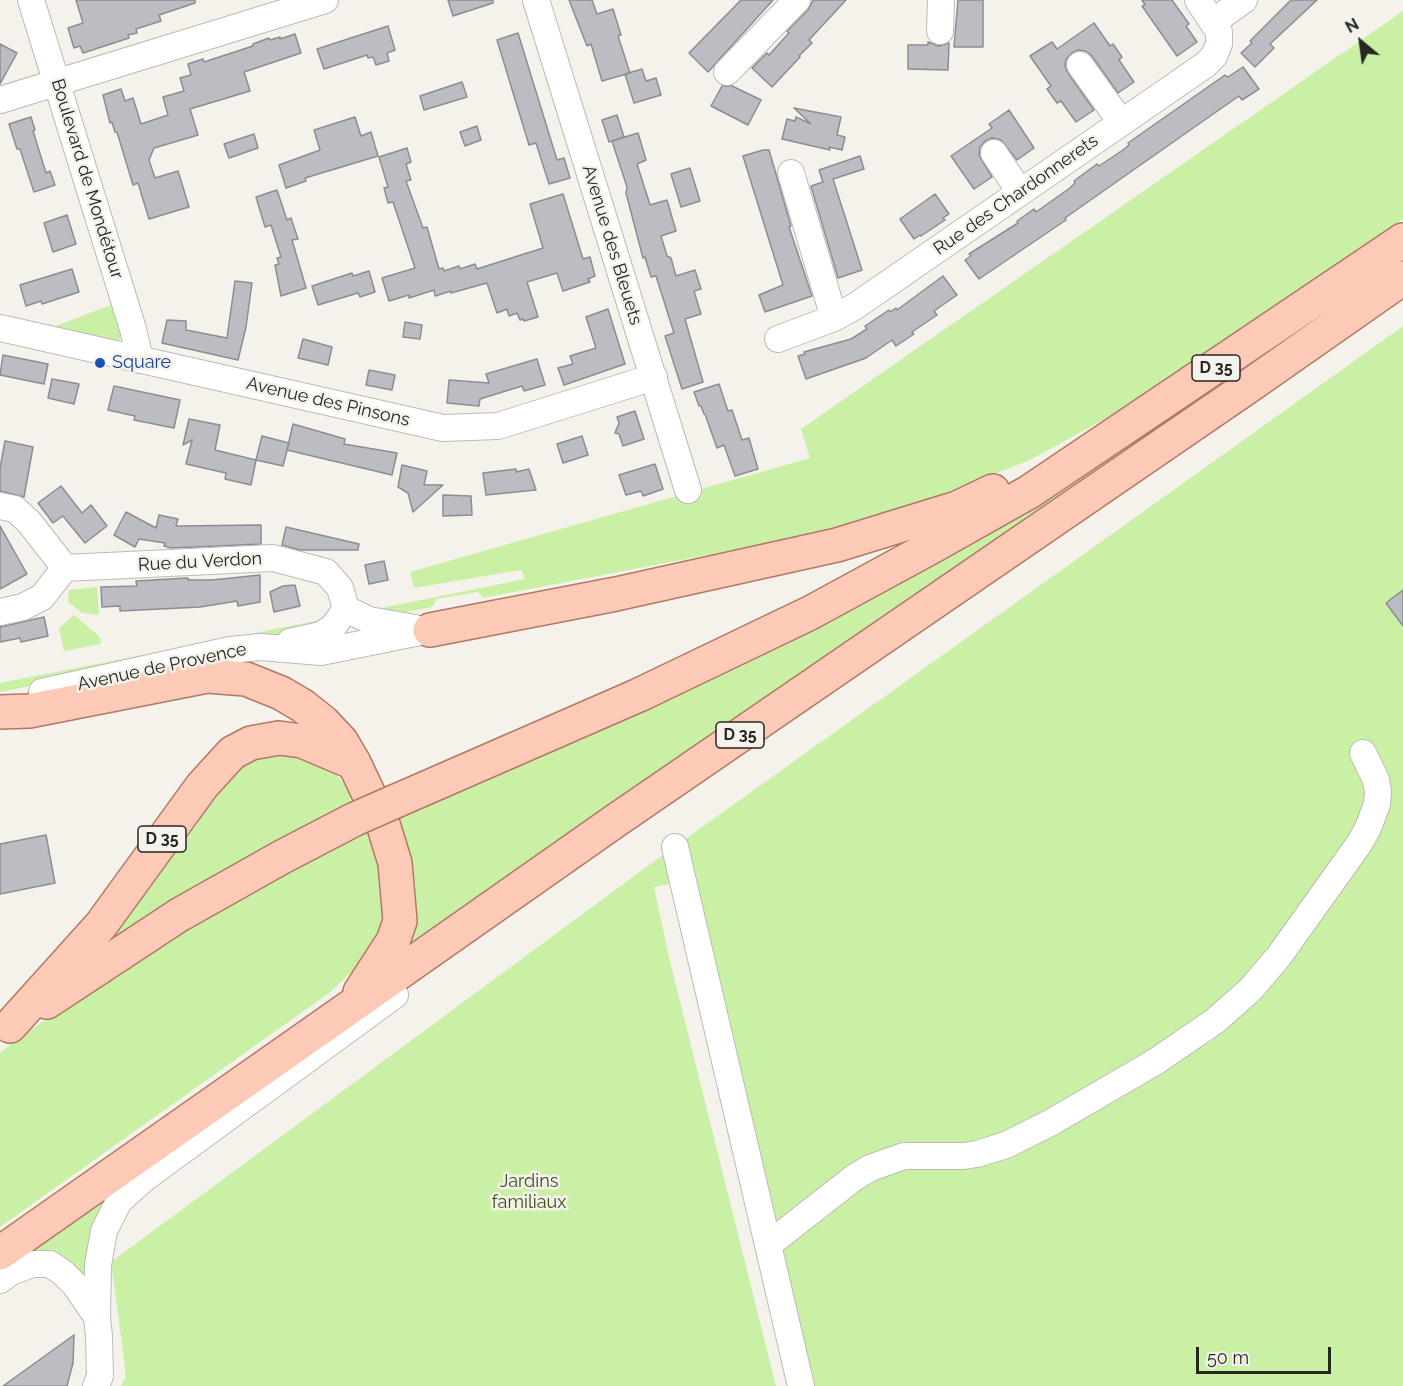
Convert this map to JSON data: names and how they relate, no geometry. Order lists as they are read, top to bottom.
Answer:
{
  "streets": {
    "main road": ["D 35"],
    "street": [
      "Boulevard de Mondétour",
      "Rue des Chardonnerets",
      "Avenue des Bleuets",
      "Avenue des Pinsons",
      "Rue du Verdon",
      "Avenue de Provence"
    ]
  },
  "crossings": [
    ["Boulevard de Mondétour", "Avenue des Pinsons"],
    ["Avenue des Bleuets", "Avenue des Pinsons"]
  ],
  "parks": ["Jardins familiaux"],
  "places": ["Square"],
  "scale_bar": "50 m",
  "north": "top left"
}
